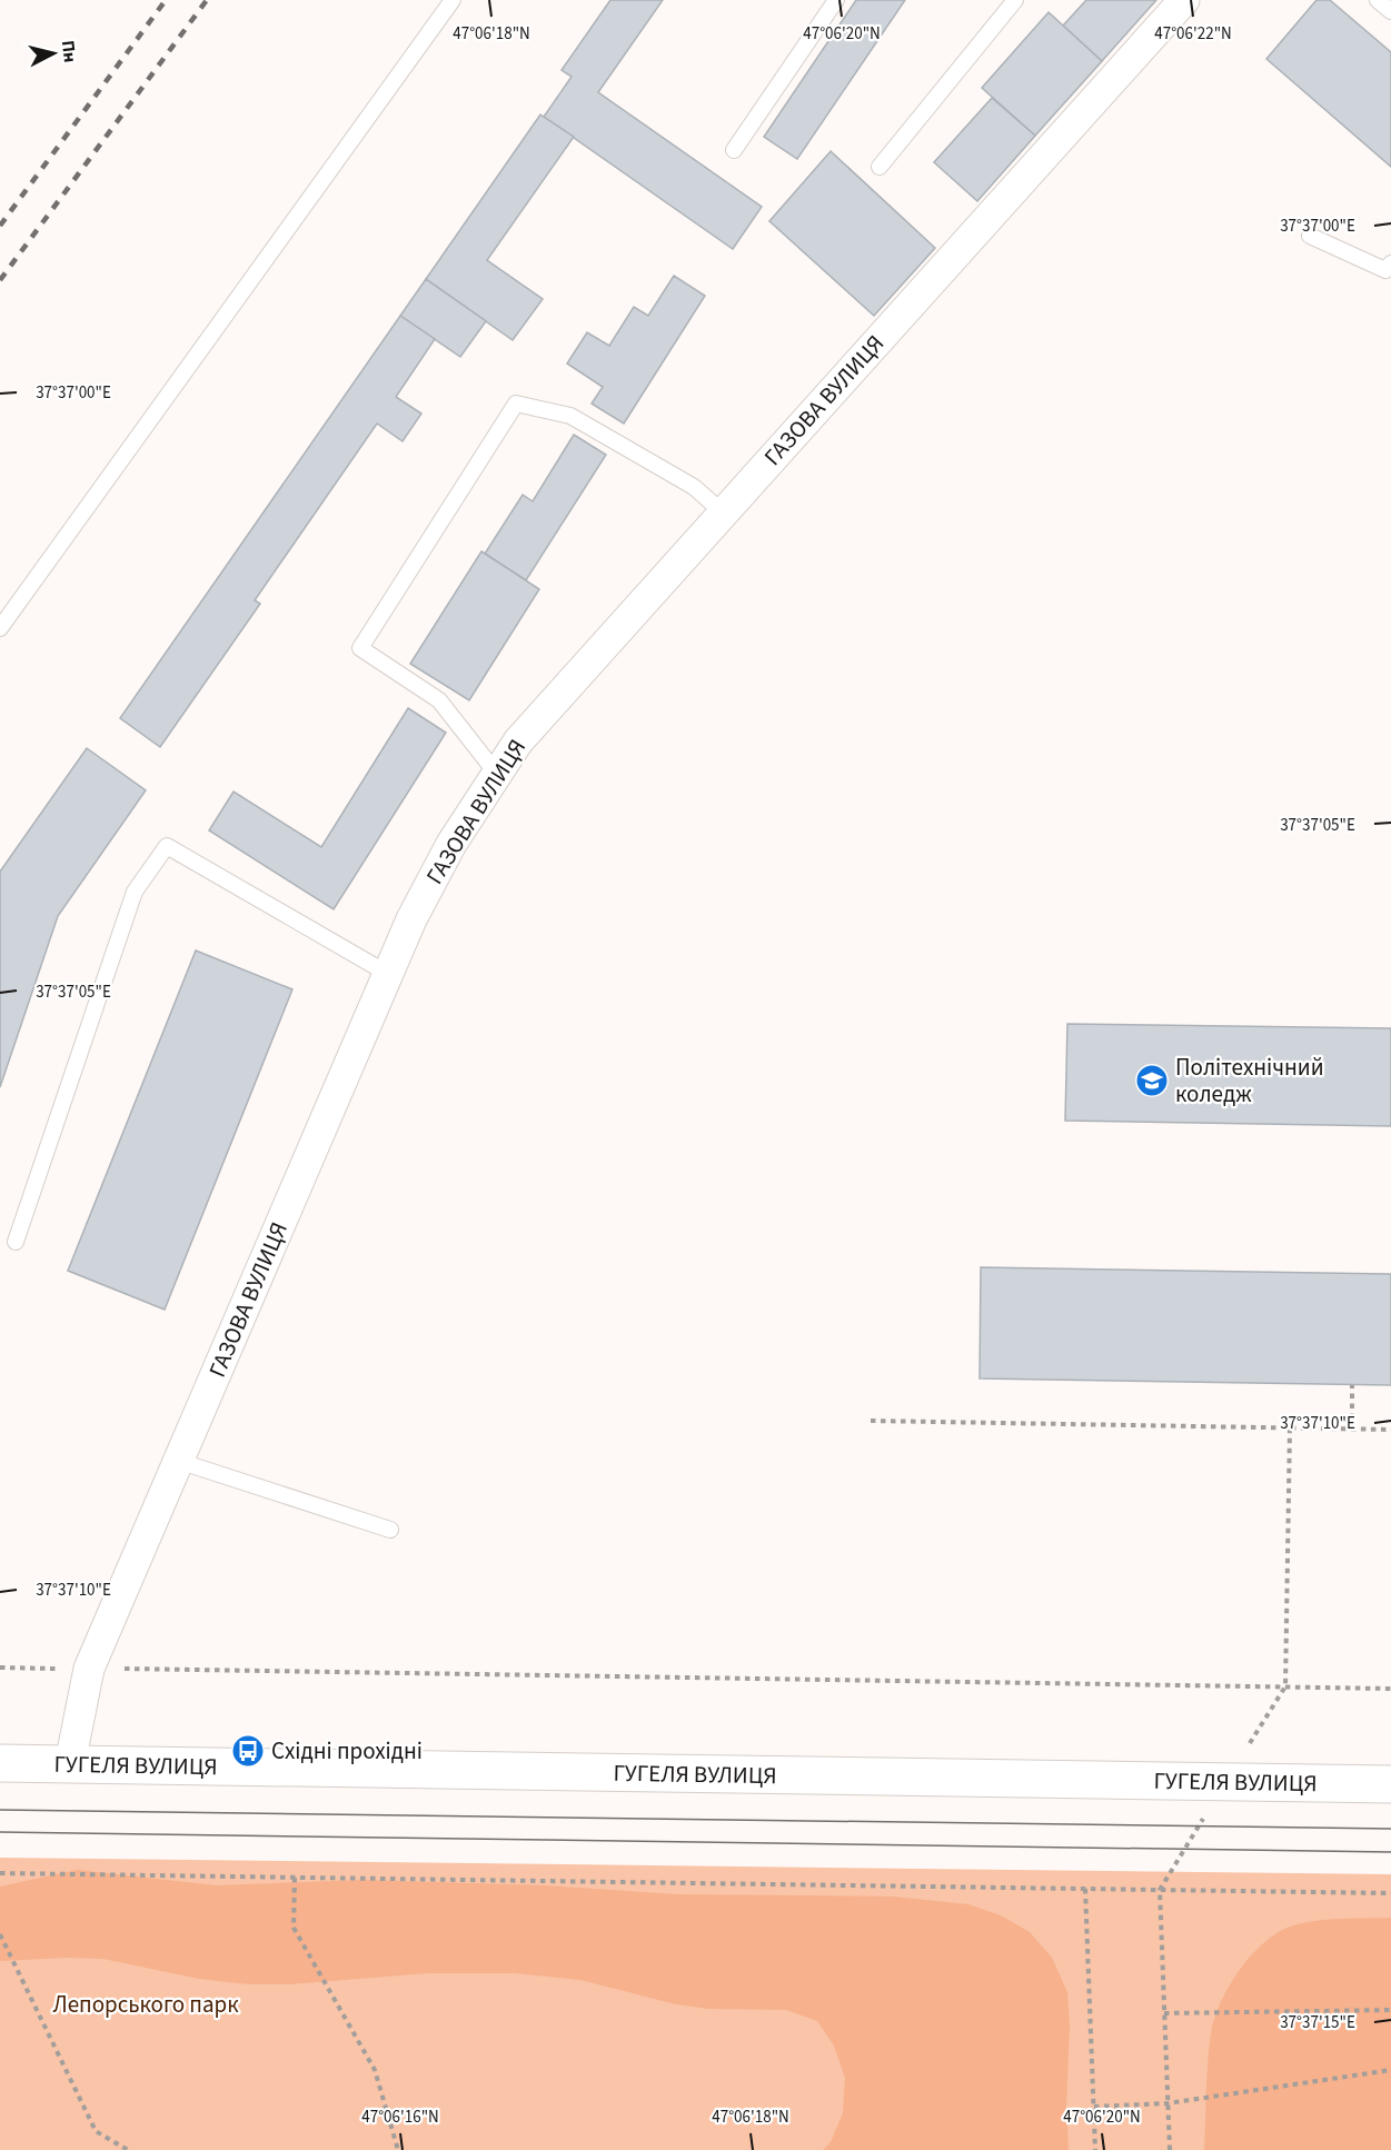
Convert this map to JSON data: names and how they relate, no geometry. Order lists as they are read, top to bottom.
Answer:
{
  "streets": {
    "street": ["ГАЗОВА ВУЛИЦЯ", "ГУГЕЛЯ ВУЛИЦЯ"]
  },
  "crossings": [
    ["ГАЗОВА ВУЛИЦЯ", "ГУГЕЛЯ ВУЛИЦЯ"]
  ],
  "parks": ["Лепорського парк"],
  "places": {
    "school or university": ["Політехнічний коледж"],
    "bus stop": ["Східні прохідні"]
  },
  "north": "right",
  "coordinates": [
    "47°06'18\"N",
    "47°06'20\"N",
    "47°06'22\"N",
    "37°37'00\"E",
    "37°37'05\"E",
    "37°37'10\"E",
    "37°37'15\"E",
    "47°06'16\"N"
  ]
}
